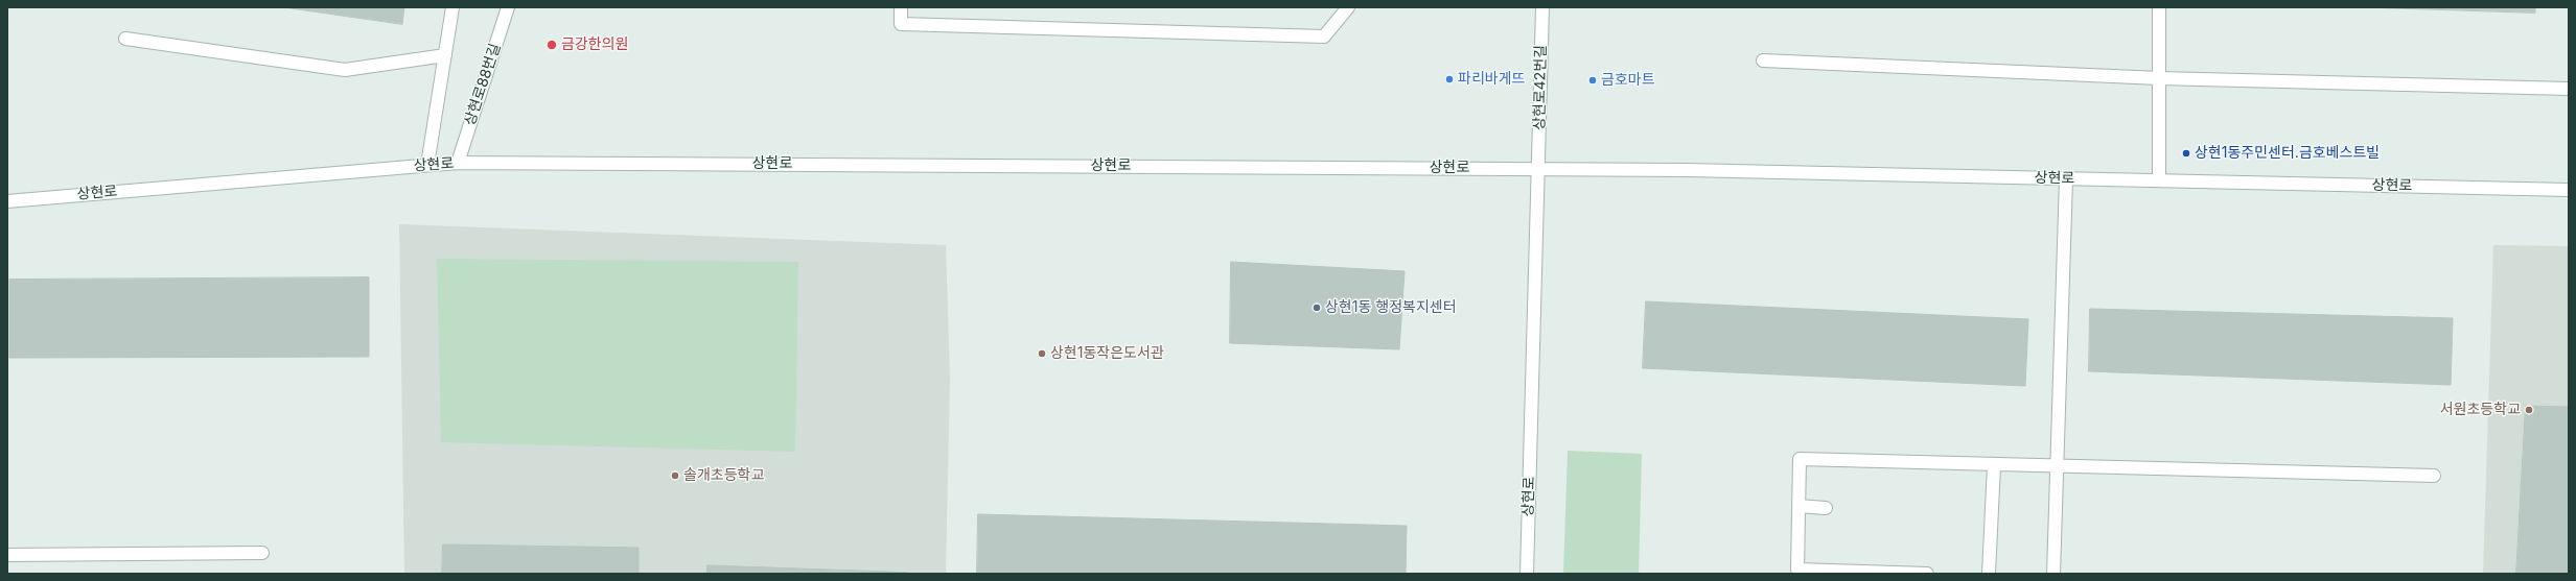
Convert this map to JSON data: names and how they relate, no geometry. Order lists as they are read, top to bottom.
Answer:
{
  "streets": {
    "street": ["상현로88번길", "상현로42번길", "상현로"]
  },
  "crossings": [
    ["상현로88번길", "상현로"],
    ["상현로42번길", "상현로"]
  ],
  "places": [
    "금강한의원",
    "파리바게뜨",
    "금호마트",
    "상현1동주민센터.금호베스트빌",
    "상현1동 행정복지센터",
    "상현1동작은도서관",
    "서원초등학교",
    "솔개초등학교"
  ]
}
